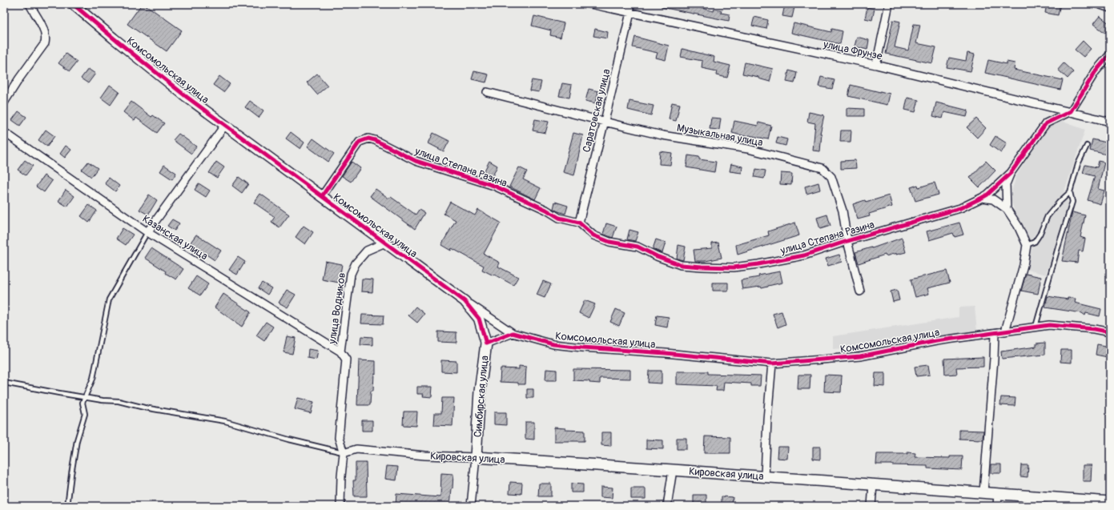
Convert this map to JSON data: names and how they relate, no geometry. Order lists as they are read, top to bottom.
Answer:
{
  "streets": {
    "main road": ["Симбирская улица", "Кировская улица"],
    "street": [
      "улица Фрунзе",
      "Комсомольская улица",
      "Саратовская улица",
      "Музыкальная улица",
      "улица Степана Разина",
      "Казанская улица",
      "улица Водников"
    ]
  },
  "crossings": [
    ["улица Фрунзе", "Саратовская улица"],
    ["улица Фрунзе", "улица Степана Разина"],
    ["Комсомольская улица", "улица Степана Разина"],
    ["Комсомольская улица", "улица Водников"],
    ["Комсомольская улица", "Симбирская улица"],
    ["Саратовская улица", "Музыкальная улица"],
    ["Саратовская улица", "улица Степана Разина"],
    ["Музыкальная улица", "улица Степана Разина"],
    ["Казанская улица", "улица Водников"],
    ["улица Водников", "Кировская улица"],
    ["Симбирская улица", "Кировская улица"]
  ]
}
